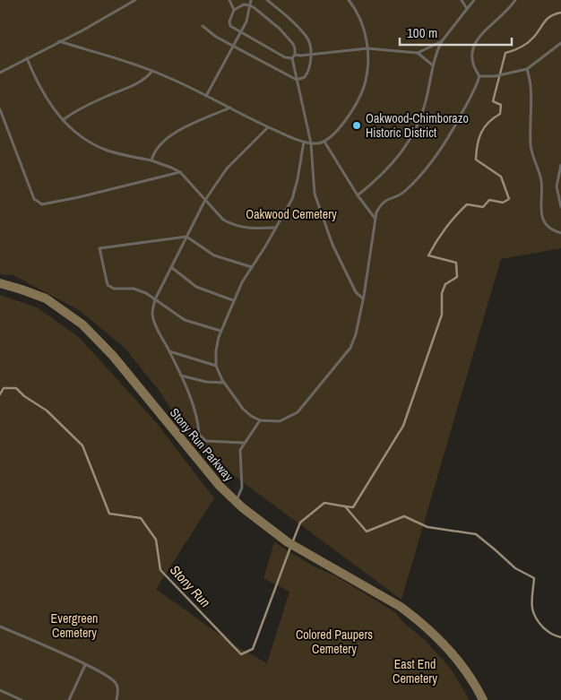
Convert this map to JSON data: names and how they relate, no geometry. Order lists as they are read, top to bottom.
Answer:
{
  "streets": {
    "street": ["Stony Run Parkway"]
  },
  "water": ["Stony Run"],
  "parks": [
    "Oakwood Cemetery",
    "Evergreen Cemetery",
    "Colored Paupers Cemetery",
    "East End Cemetery"
  ],
  "places": ["Oakwood-Chimborazo Historic District"],
  "scale_bar": "100 m"
}
